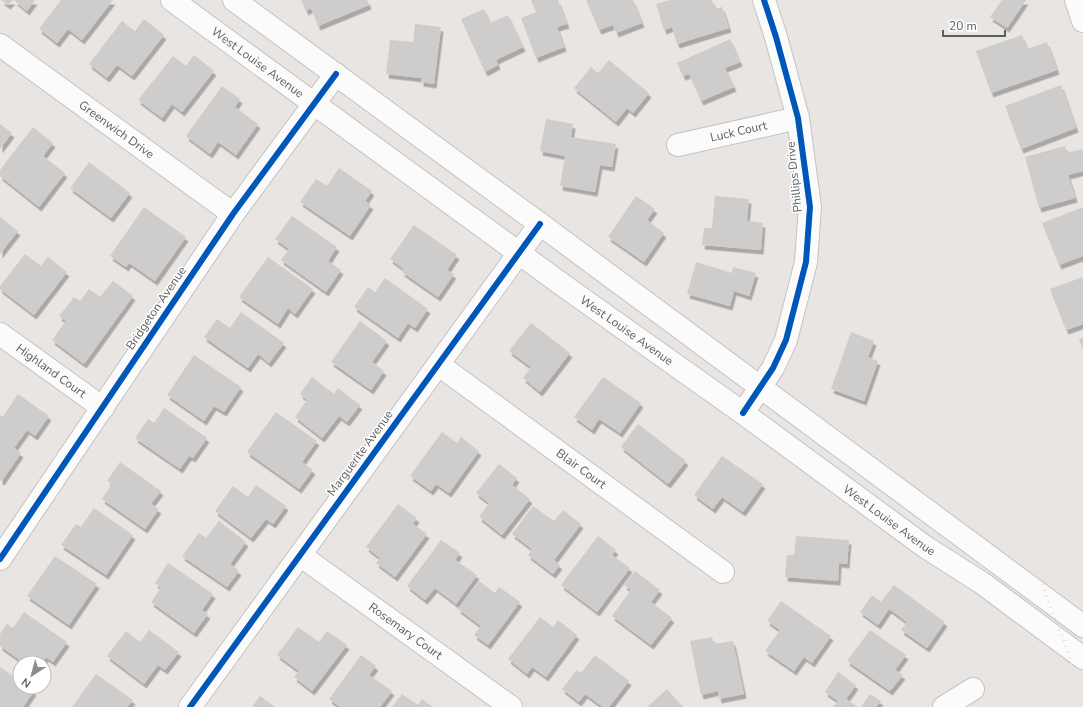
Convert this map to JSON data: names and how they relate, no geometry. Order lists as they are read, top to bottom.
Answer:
{
  "streets": {
    "street": [
      "West Louise Avenue",
      "Greenwich Drive",
      "Luck Court",
      "Phillips Drive",
      "Bridgeton Avenue",
      "Highland Court",
      "Marguerite Avenue",
      "Blair Court",
      "Rosemary Court"
    ]
  },
  "crossings": [
    ["West Louise Avenue", "Phillips Drive"],
    ["West Louise Avenue", "Bridgeton Avenue"],
    ["West Louise Avenue", "Marguerite Avenue"],
    ["Greenwich Drive", "Bridgeton Avenue"],
    ["Luck Court", "Phillips Drive"],
    ["Bridgeton Avenue", "Highland Court"],
    ["Marguerite Avenue", "Blair Court"],
    ["Marguerite Avenue", "Rosemary Court"]
  ],
  "scale_bar": "20 m",
  "north": "bottom left"
}
